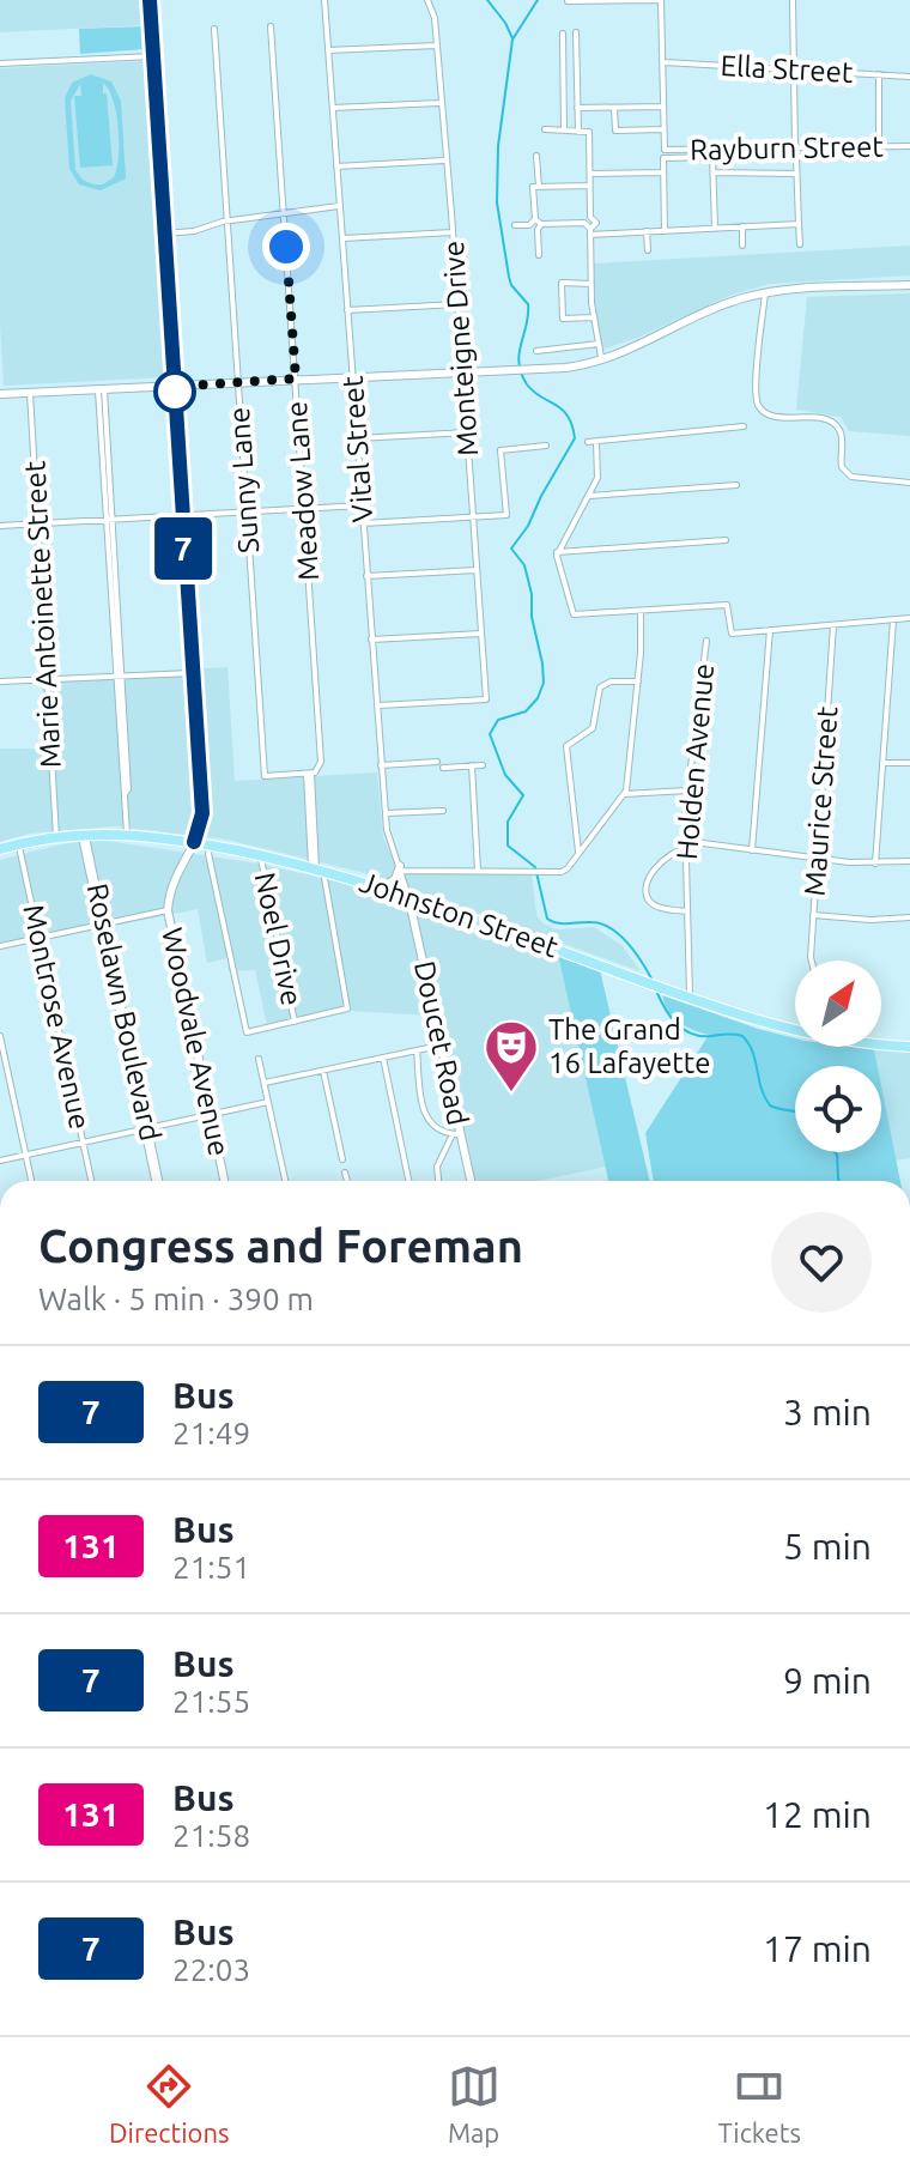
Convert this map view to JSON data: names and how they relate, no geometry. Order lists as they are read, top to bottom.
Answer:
{
  "streets": {
    "main road": ["Johnston Street"],
    "street": [
      "Ella Street",
      "Rayburn Street",
      "Monteigne Drive",
      "Vital Street",
      "Sunny Lane",
      "Meadow Lane",
      "Marie Antoinette Street",
      "Holden Avenue",
      "Maurice Street",
      "Noel Drive",
      "Roselawn Boulevard",
      "Montrose Avenue",
      "Woodvale Avenue",
      "Doucet Road"
    ]
  },
  "crossings": [
    ["Monteigne Drive", "Vital Street"],
    ["Vital Street", "Johnston Street"],
    ["Vital Street", "Doucet Road"],
    ["Sunny Lane", "Meadow Lane"],
    ["Meadow Lane", "Johnston Street"],
    ["Meadow Lane", "Noel Drive"],
    ["Marie Antoinette Street", "Johnston Street"],
    ["Holden Avenue", "Johnston Street"],
    ["Johnston Street", "Noel Drive"],
    ["Johnston Street", "Roselawn Boulevard"],
    ["Johnston Street", "Montrose Avenue"],
    ["Johnston Street", "Woodvale Avenue"],
    ["Johnston Street", "Doucet Road"]
  ],
  "places": {
    "theatre": ["The Grand 16 Lafayette"]
  },
  "lines": ["bus line 7"],
  "north": "top right",
  "page": {
    "on_map": "7",
    "heading": ["Congress and Foreman", "Walk · 5 min · 390 m"],
    "list": [
      {
        "mark": "7",
        "name": "Bus",
        "note": "21:49",
        "value": "3 min"
      },
      {
        "mark": "131",
        "name": "Bus",
        "note": "21:51",
        "value": "5 min"
      },
      {
        "mark": "7",
        "name": "Bus",
        "note": "21:55",
        "value": "9 min"
      },
      {
        "mark": "131",
        "name": "Bus",
        "note": "21:58",
        "value": "12 min"
      },
      {
        "mark": "7",
        "name": "Bus",
        "note": "22:03",
        "value": "17 min"
      }
    ],
    "tabs": ["Directions", "Map", "Tickets"]
  }
}
